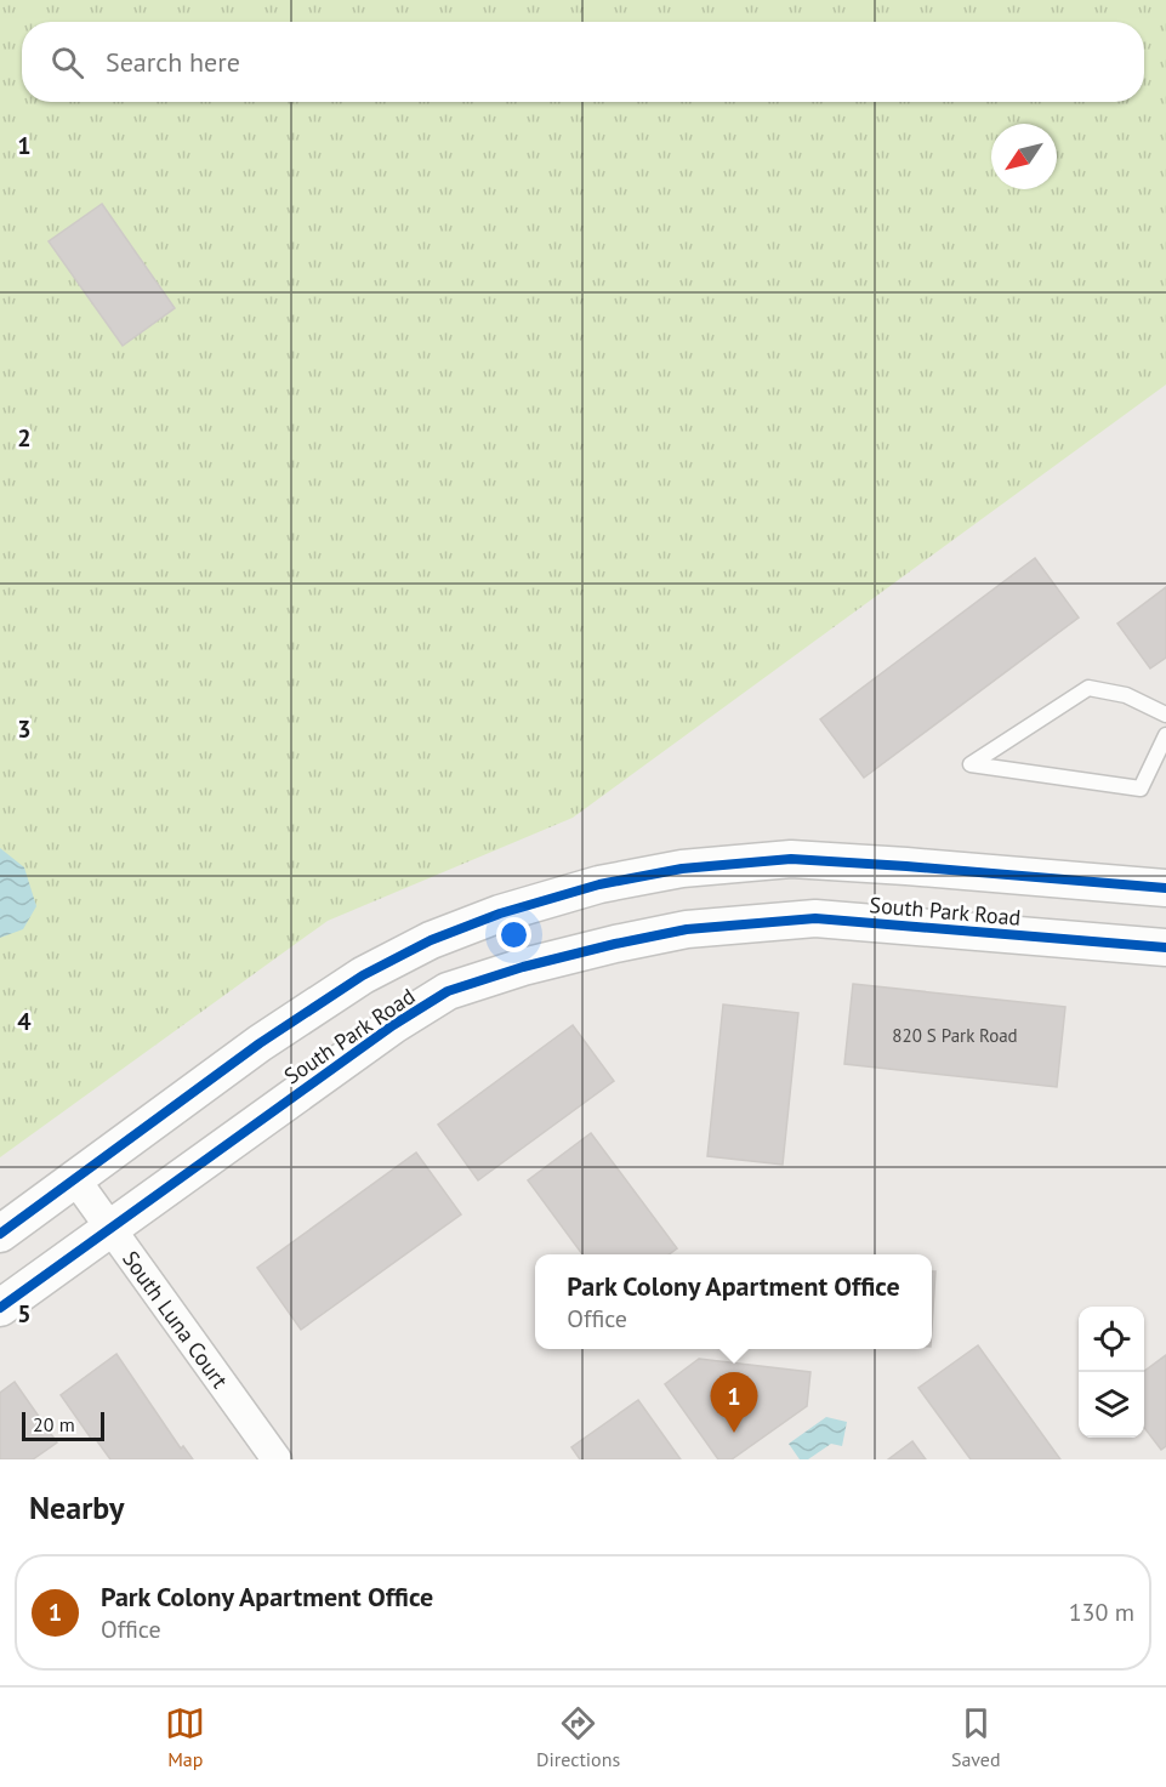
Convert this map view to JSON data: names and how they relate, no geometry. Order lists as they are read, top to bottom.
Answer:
{
  "streets": {
    "street": ["South Park Road", "South Luna Court"]
  },
  "crossings": [
    ["South Park Road", "South Luna Court"]
  ],
  "house_numbers": ["820 S Park Road"],
  "scale_bar": "20 m",
  "north": "bottom left",
  "page": {
    "search": "Search here",
    "popup": ["Park Colony Apartment Office", "Office"],
    "pins": "1",
    "scale": "20 m",
    "heading": "Nearby",
    "list": [
      {
        "mark": "1",
        "name": "Park Colony Apartment Office",
        "note": "Office",
        "value": "130 m"
      }
    ],
    "nav": ["Map", "Directions", "Saved"]
  },
  "grid": {
    "rows": [
      "1",
      "2",
      "3",
      "4",
      "5"
    ]
  }
}
